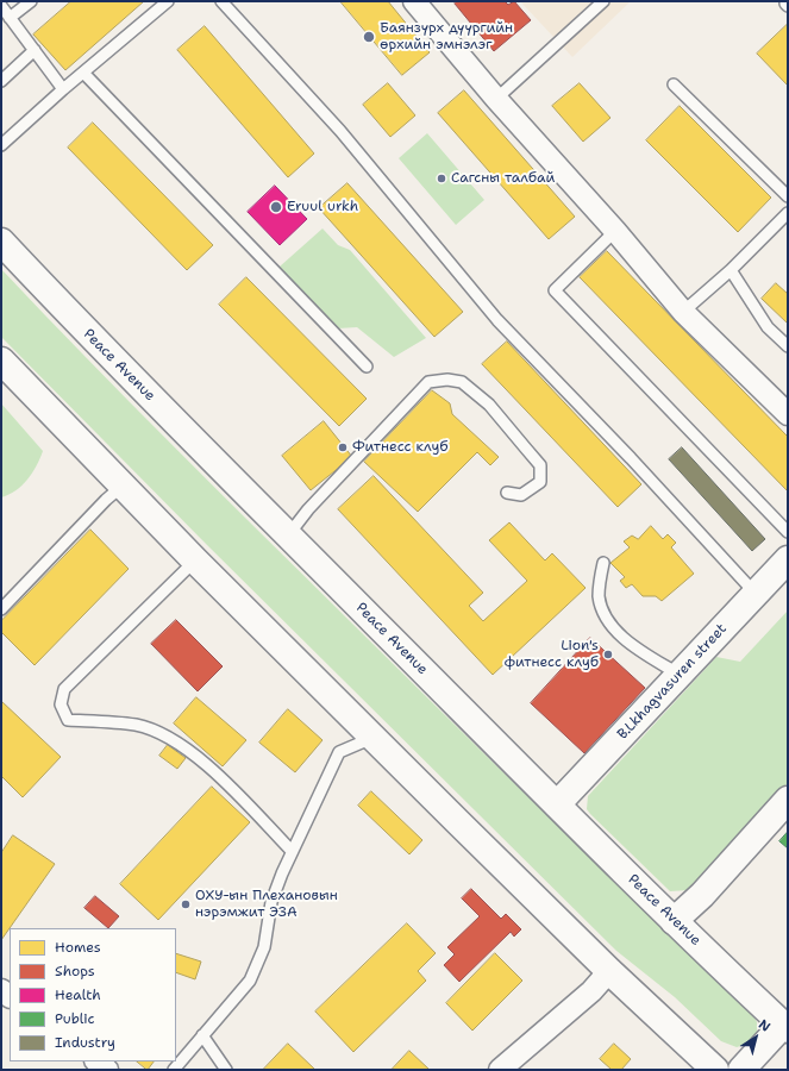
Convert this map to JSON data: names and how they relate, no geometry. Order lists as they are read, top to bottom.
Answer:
{
  "streets": {
    "main road": ["Peace Avenue", "B.Lkhagvasuren street"]
  },
  "crossings": [
    ["Peace Avenue", "B.Lkhagvasuren street"]
  ],
  "places": [
    "Баянзүрх дүүргийн өрхийн эмнэлэг",
    "Сагсны талбай",
    "Eruul urkh",
    "Фитнесс клуб",
    "Lion's фитнесс клуб",
    "ОХУ-ын Плехановын нэрэмжит ЭЗА"
  ],
  "legend": [
    "Homes",
    "Shops",
    "Health",
    "Public",
    "Industry"
  ],
  "north": "top right"
}
